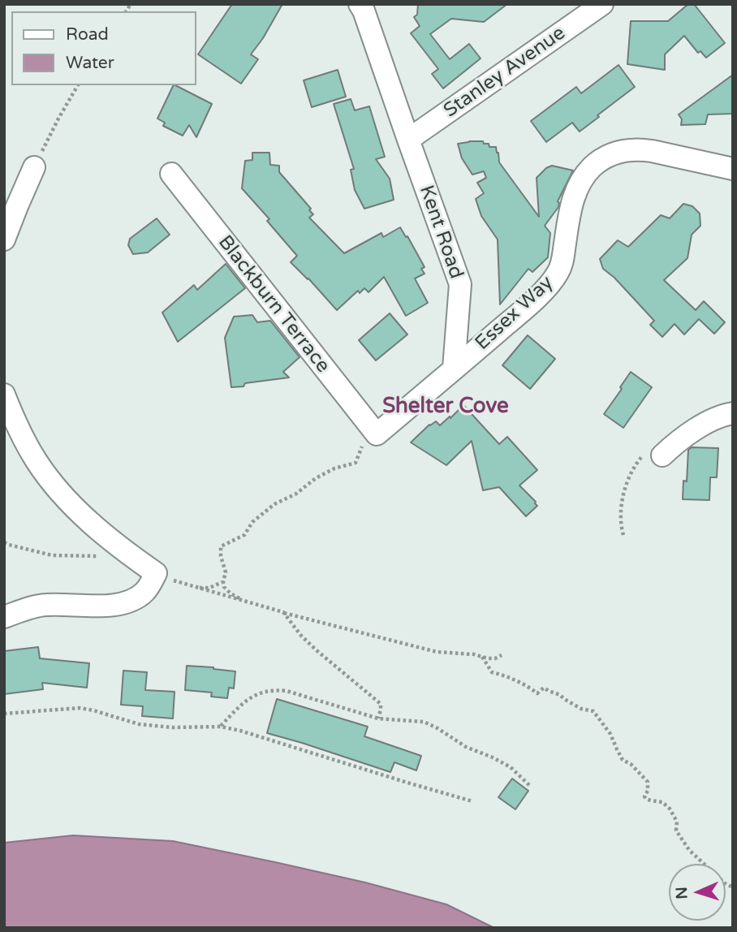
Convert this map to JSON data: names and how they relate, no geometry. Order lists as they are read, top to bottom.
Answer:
{
  "streets": {
    "street": [
      "Stanley Avenue",
      "Kent Road",
      "Blackburn Terrace",
      "Essex Way"
    ]
  },
  "crossings": [
    ["Stanley Avenue", "Kent Road"],
    ["Kent Road", "Essex Way"]
  ],
  "districts": ["Shelter Cove"],
  "legend": ["Road", "Water"],
  "north": "left"
}
